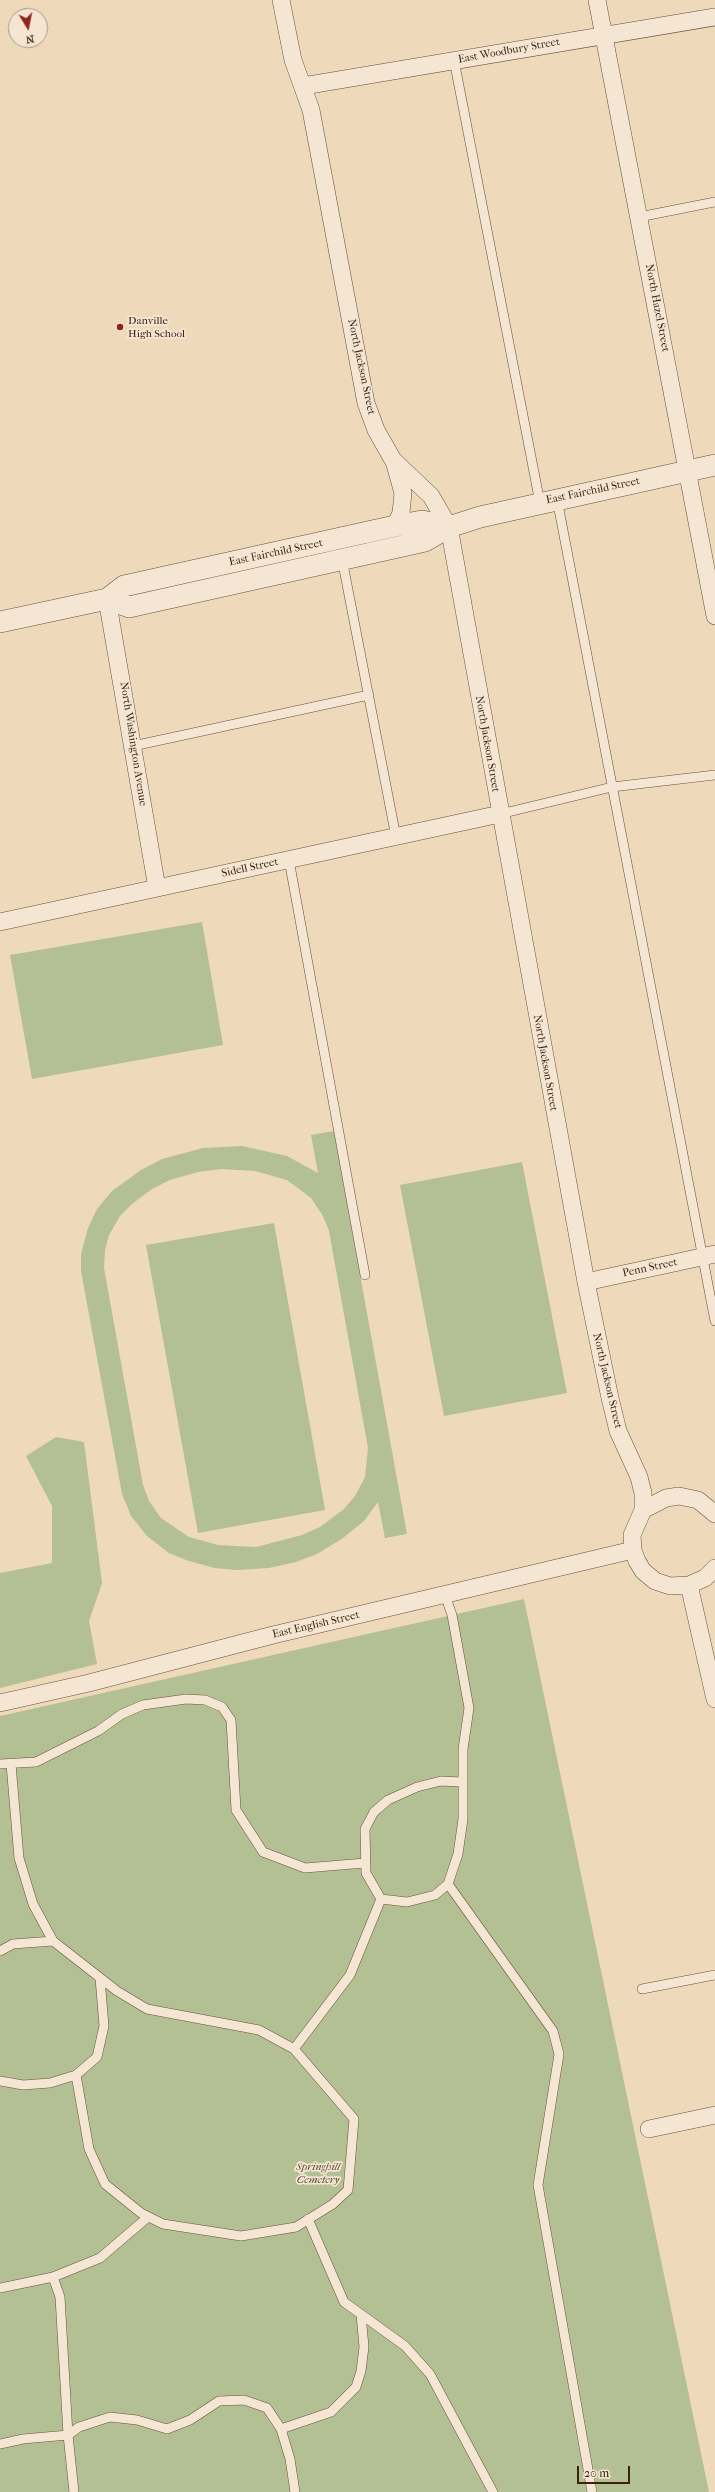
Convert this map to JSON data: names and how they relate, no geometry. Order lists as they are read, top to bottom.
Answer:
{
  "streets": {
    "street": [
      "East Woodbury Street",
      "North Hazel Street",
      "North Jackson Street",
      "East Fairchild Street",
      "North Washington Avenue",
      "Sidell Street",
      "Penn Street",
      "East English Street"
    ]
  },
  "crossings": [
    ["East Woodbury Street", "North Hazel Street"],
    ["East Woodbury Street", "North Jackson Street"],
    ["North Hazel Street", "East Fairchild Street"],
    ["North Jackson Street", "East Fairchild Street"],
    ["North Jackson Street", "Sidell Street"],
    ["North Jackson Street", "Penn Street"],
    ["East Fairchild Street", "North Washington Avenue"],
    ["North Washington Avenue", "Sidell Street"]
  ],
  "parks": ["Springhill Cemetery"],
  "places": ["Danville High School"],
  "scale_bar": "20 m",
  "north": "bottom"
}
